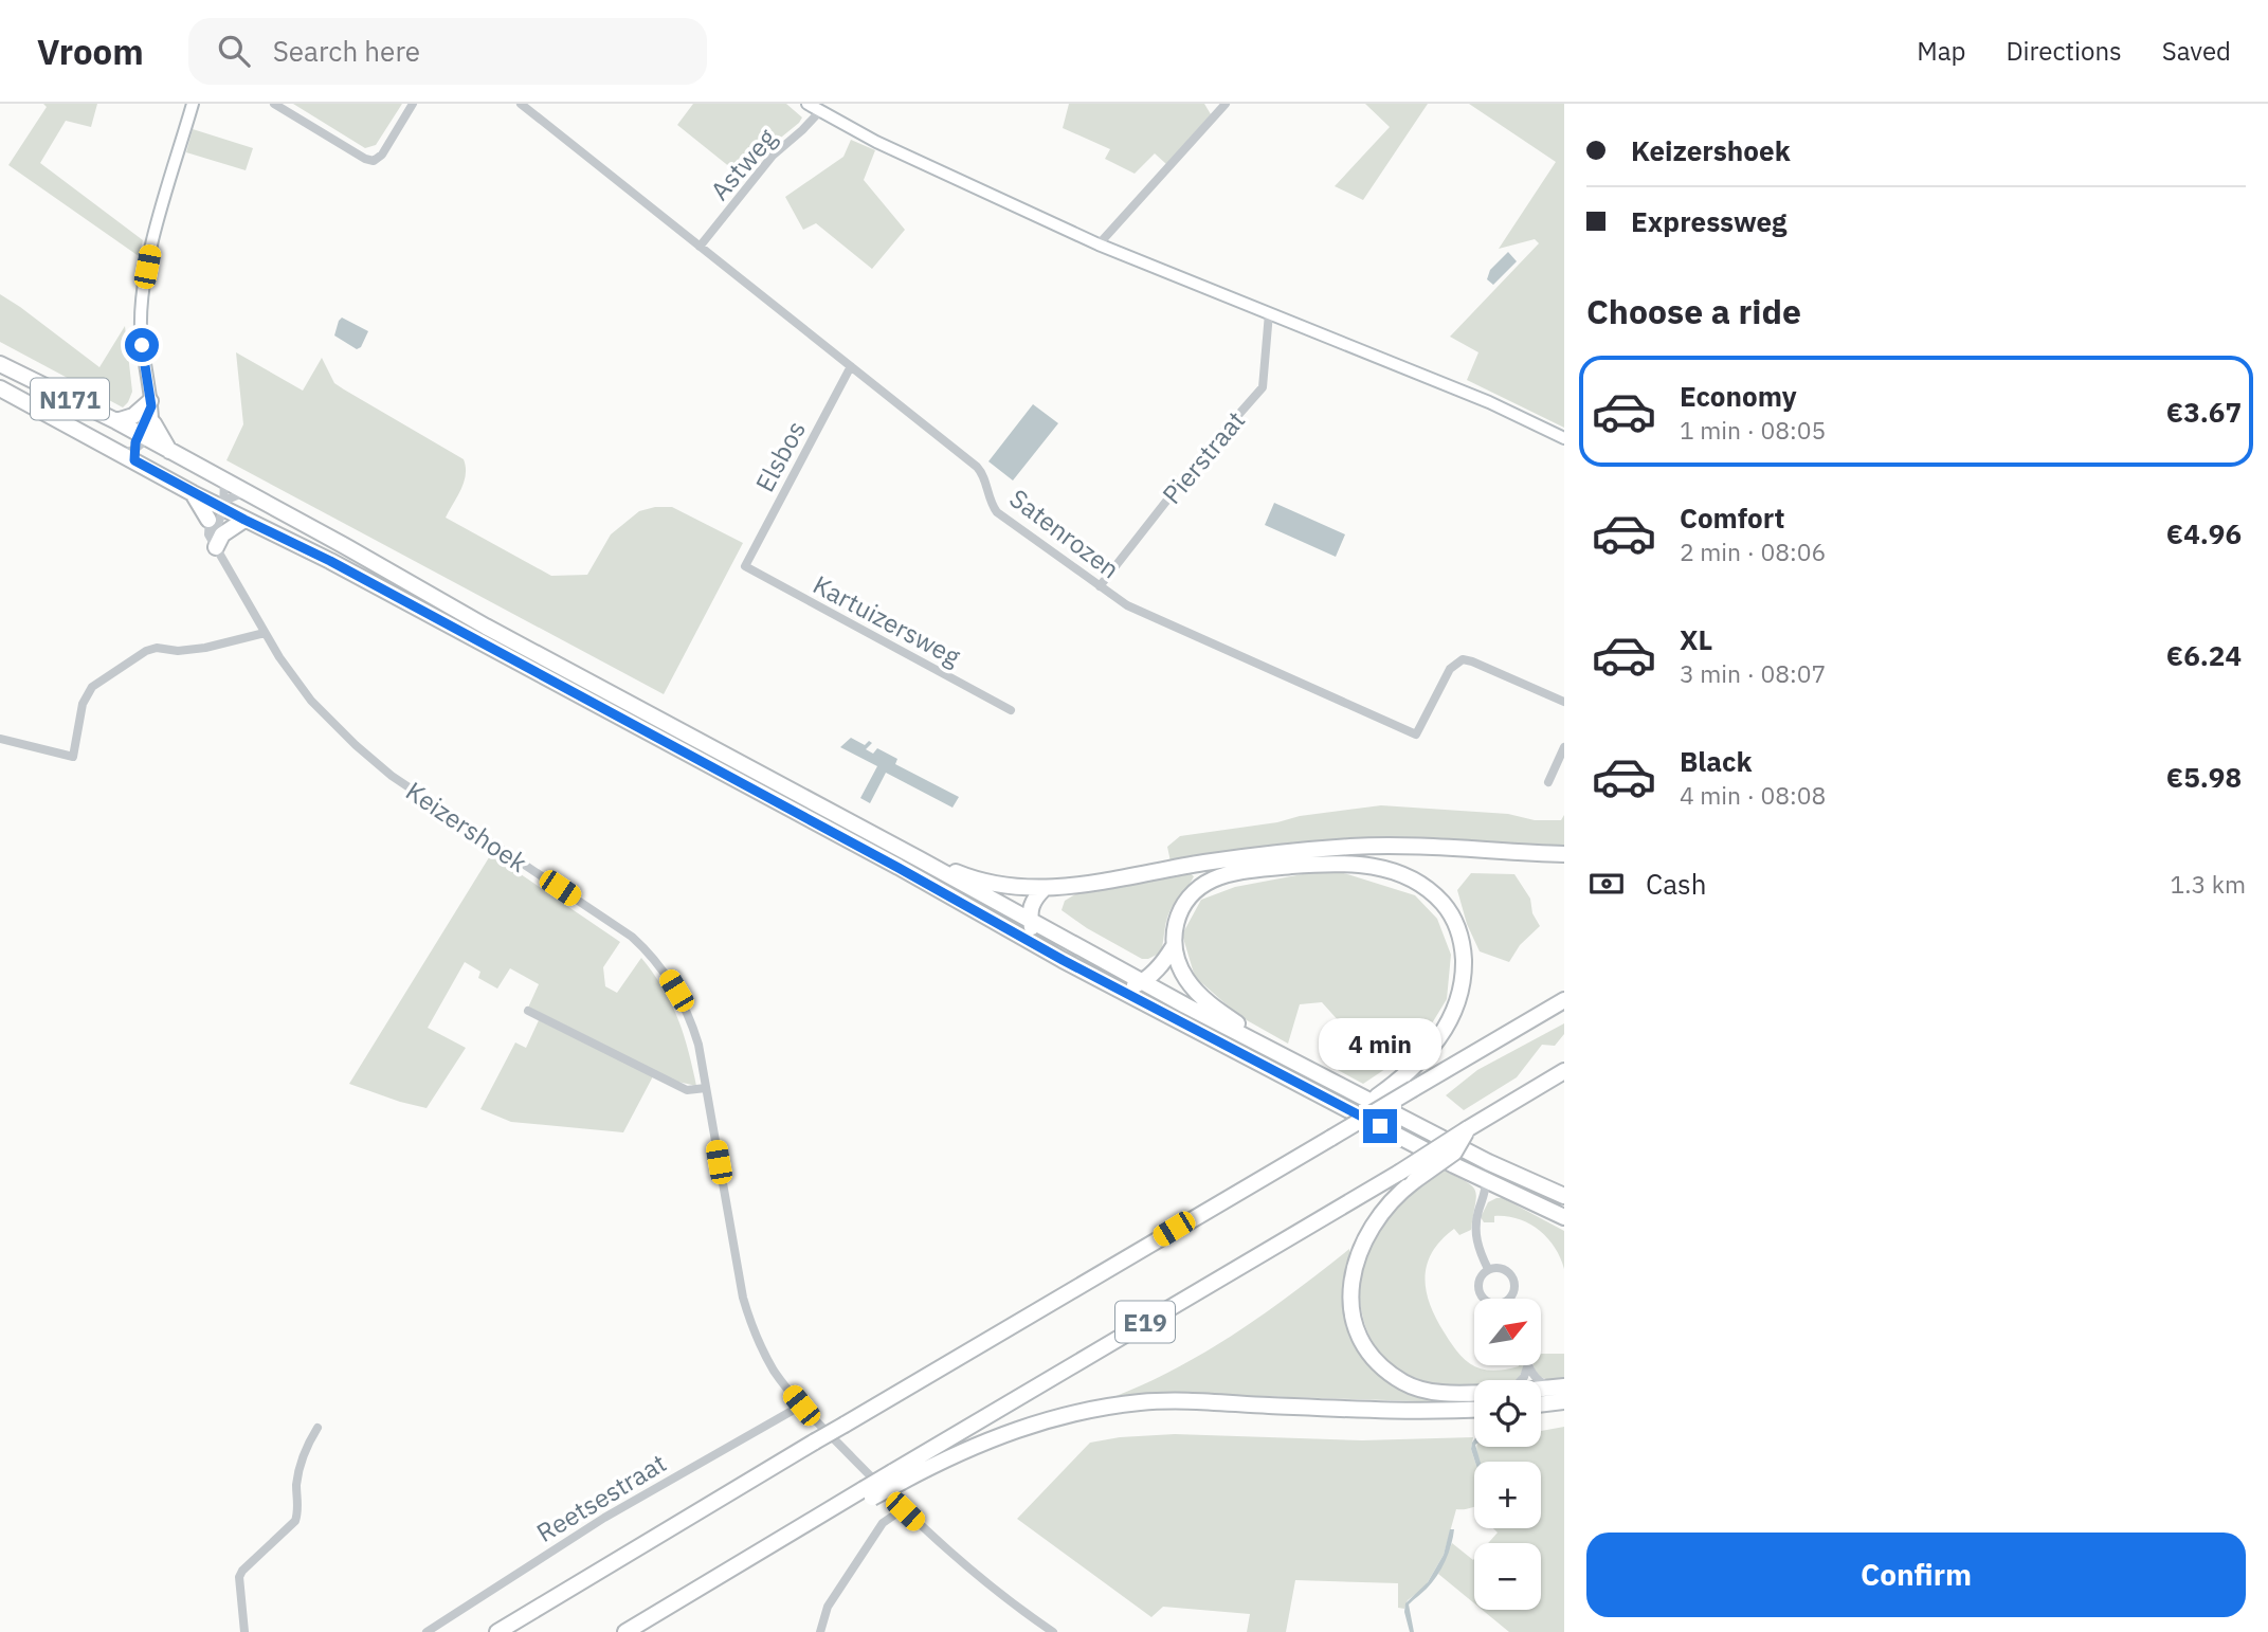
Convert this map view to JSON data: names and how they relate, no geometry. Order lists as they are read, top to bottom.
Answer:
{
  "streets": {
    "highway": ["N171", "E19"],
    "street": [
      "Astweg",
      "Elsbos",
      "Pierstraat",
      "Satenrozen",
      "Kartuizersweg",
      "Keizershoek",
      "Reetsestraat"
    ]
  },
  "crossings": [
    ["Astweg", "Satenrozen"],
    ["Elsbos", "Satenrozen"],
    ["Elsbos", "Kartuizersweg"],
    ["Pierstraat", "Satenrozen"],
    ["Keizershoek", "Reetsestraat"]
  ],
  "north": "top right",
  "page": {
    "header": "Vroom",
    "search": "Search here",
    "nav": ["Map", "Directions", "Saved"],
    "banner": ["Keizershoek", "Expressweg"],
    "heading": "Choose a ride",
    "list": [
      {
        "name": "Economy",
        "note": "1 min · 08:05",
        "value": "€3.67"
      },
      {
        "name": "Comfort",
        "note": "2 min · 08:06",
        "value": "€4.96"
      },
      {
        "name": "XL",
        "note": "3 min · 08:07",
        "value": "€6.24"
      },
      {
        "name": "Black",
        "note": "4 min · 08:08",
        "value": "€5.98"
      }
    ],
    "pay": ["Cash", "1.3 km"],
    "bubble": "4 min",
    "map_buttons": ["+", "−"],
    "buttons": "Confirm"
  }
}
